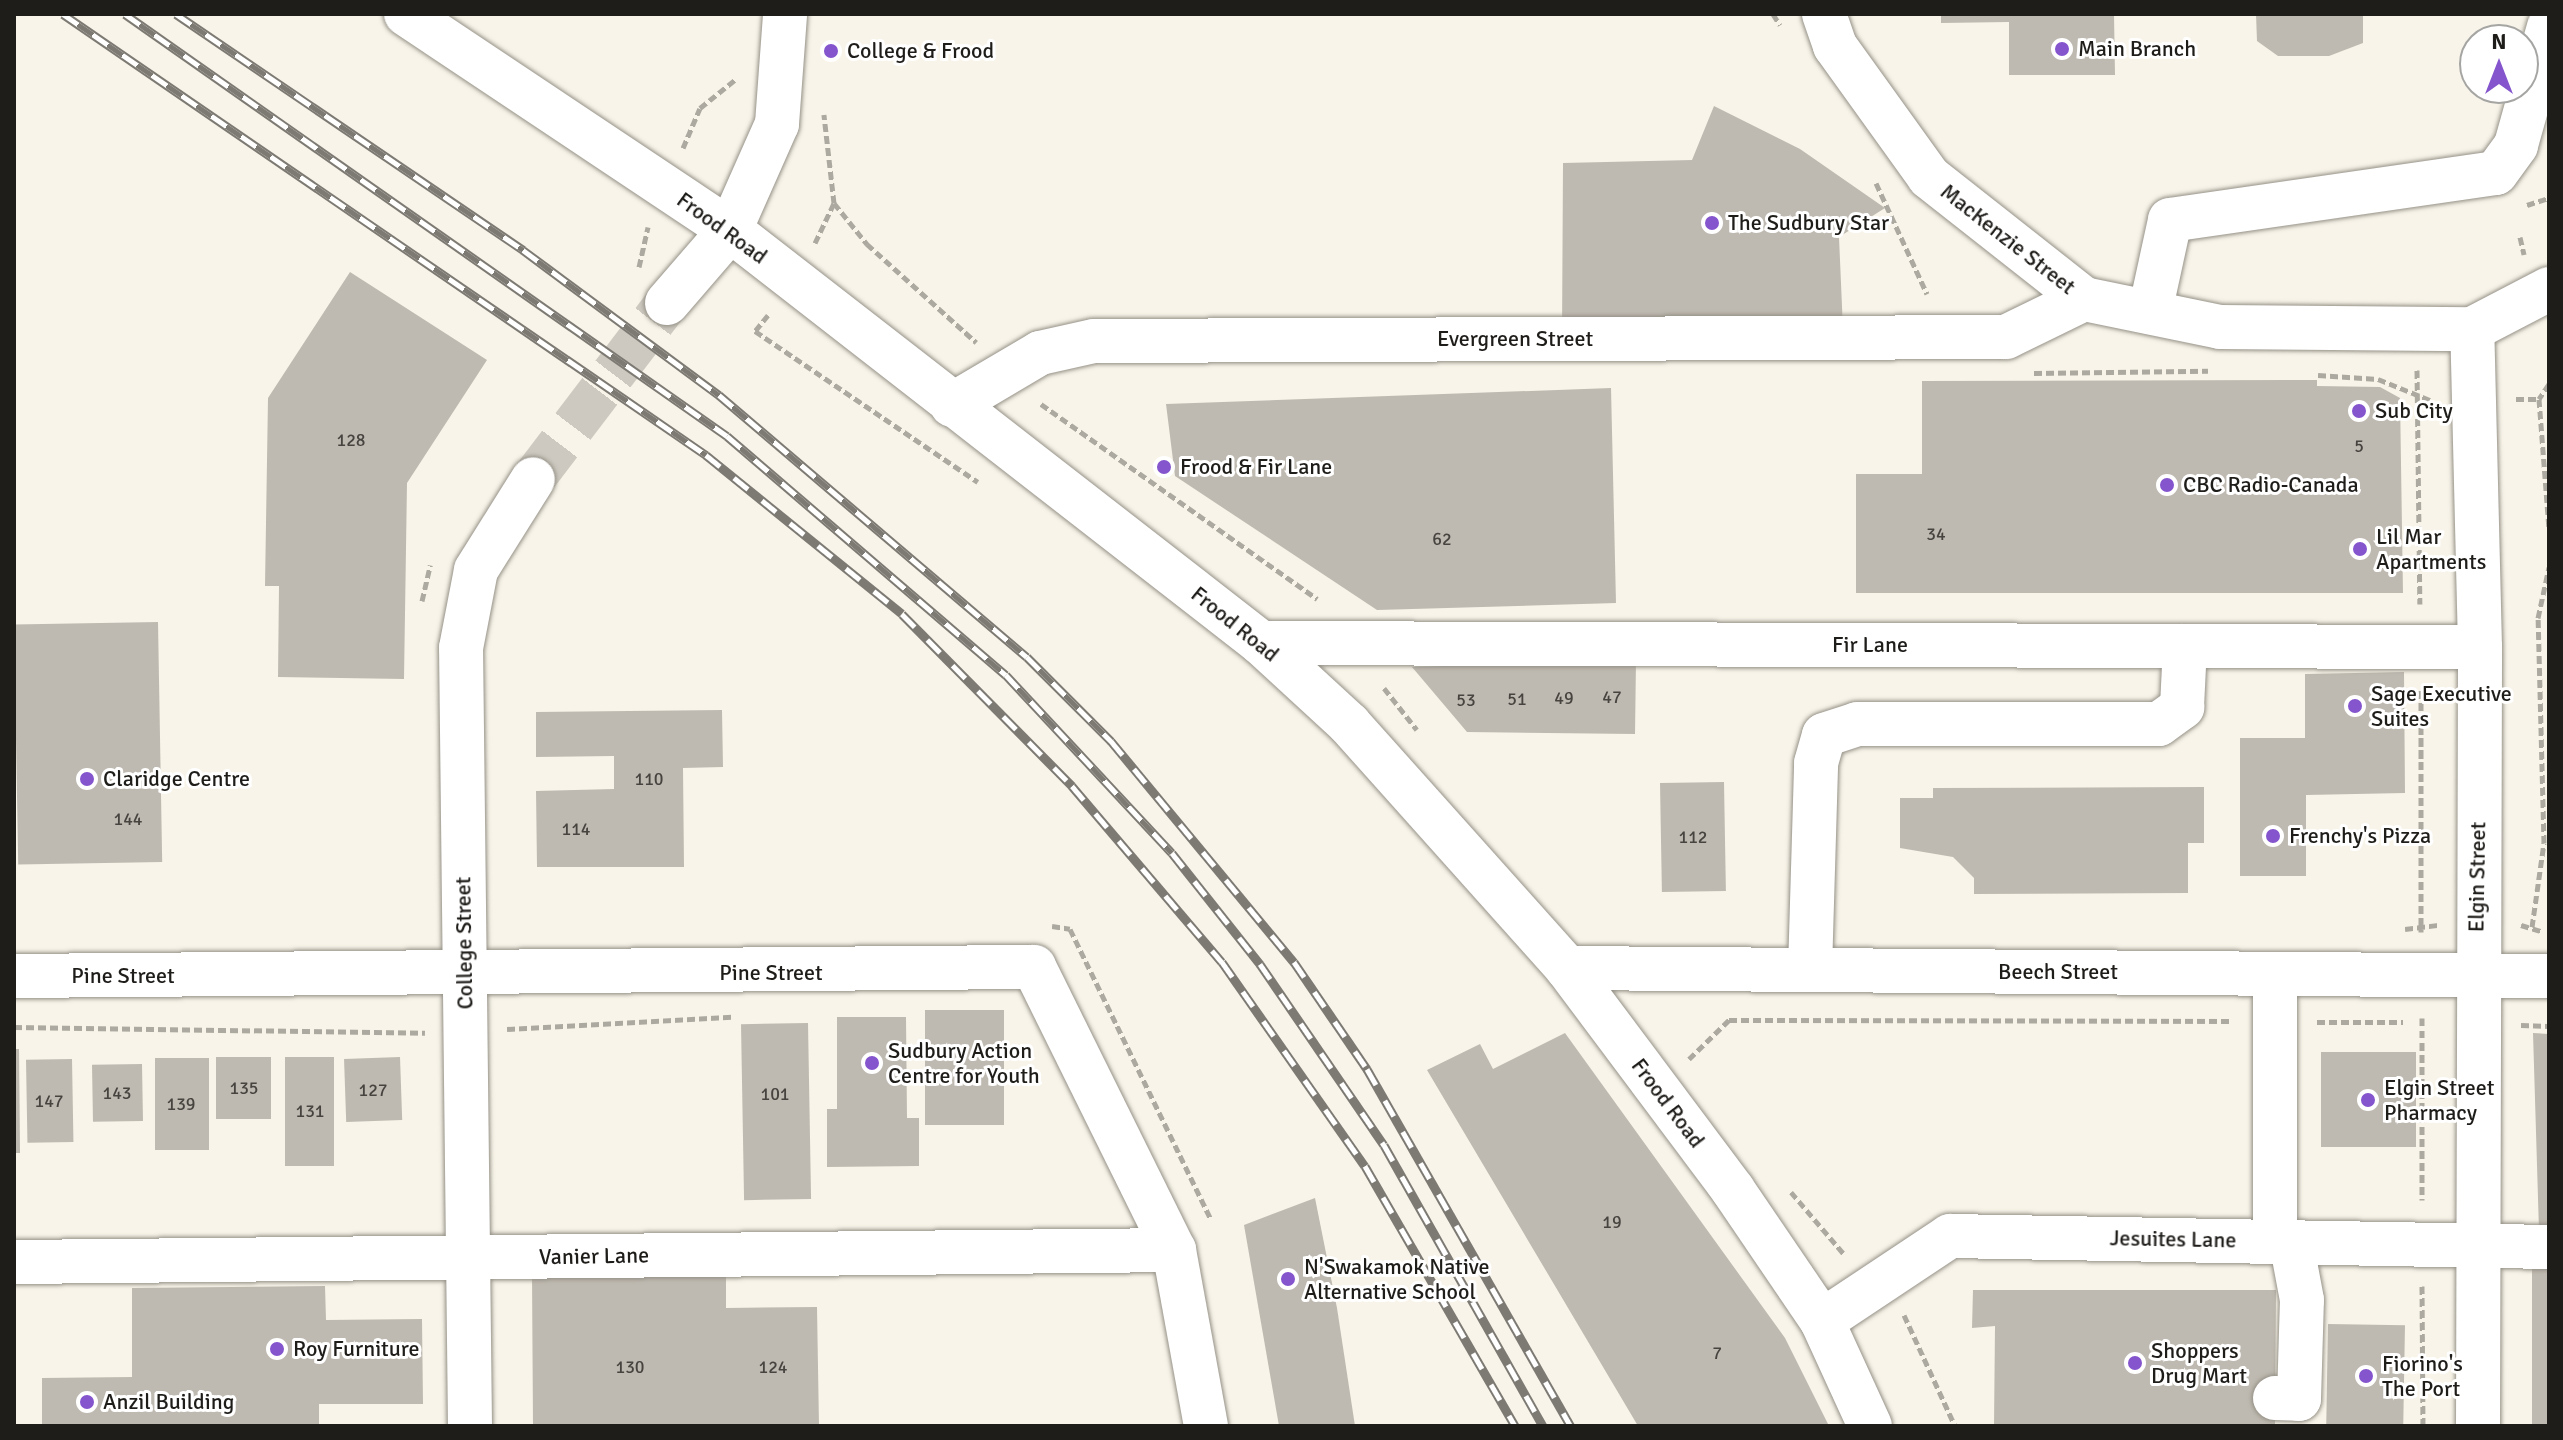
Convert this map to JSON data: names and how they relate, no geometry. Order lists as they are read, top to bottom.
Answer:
{
  "streets": {
    "street": [
      "Frood Road",
      "MacKenzie Street",
      "Evergreen Street",
      "Fir Lane",
      "Elgin Street",
      "College Street",
      "Beech Street",
      "Pine Street",
      "Jesuites Lane",
      "Vanier Lane"
    ]
  },
  "crossings": [
    ["Frood Road", "Evergreen Street"],
    ["Frood Road", "Fir Lane"],
    ["Frood Road", "Beech Street"],
    ["Frood Road", "Jesuites Lane"],
    ["MacKenzie Street", "Evergreen Street"],
    ["MacKenzie Street", "Elgin Street"],
    ["Fir Lane", "Elgin Street"],
    ["Elgin Street", "Beech Street"],
    ["Elgin Street", "Jesuites Lane"],
    ["College Street", "Pine Street"],
    ["College Street", "Vanier Lane"],
    ["Pine Street", "Vanier Lane"]
  ],
  "places": [
    "Main Branch",
    "College & Frood",
    "The Sudbury Star",
    "Sub City",
    "Frood & Fir Lane",
    "CBC Radio-Canada",
    "Lil Mar Apartments",
    "Sage Executive Suites",
    "Claridge Centre",
    "Frenchy's Pizza",
    "Sudbury Action Centre for Youth",
    "Elgin Street Pharmacy",
    "N'Swakamok Native Alternative School",
    "Roy Furniture",
    "Shoppers Drug Mart",
    "Fiorino's The Port",
    "Anzil Building"
  ],
  "house_numbers": [
    "128",
    "5",
    "34",
    "62",
    "47",
    "49",
    "51",
    "53",
    "110",
    "144",
    "114",
    "112",
    "135",
    "127",
    "143",
    "101",
    "147",
    "139",
    "131",
    "19",
    "7",
    "130",
    "124"
  ],
  "north": "top"
}
